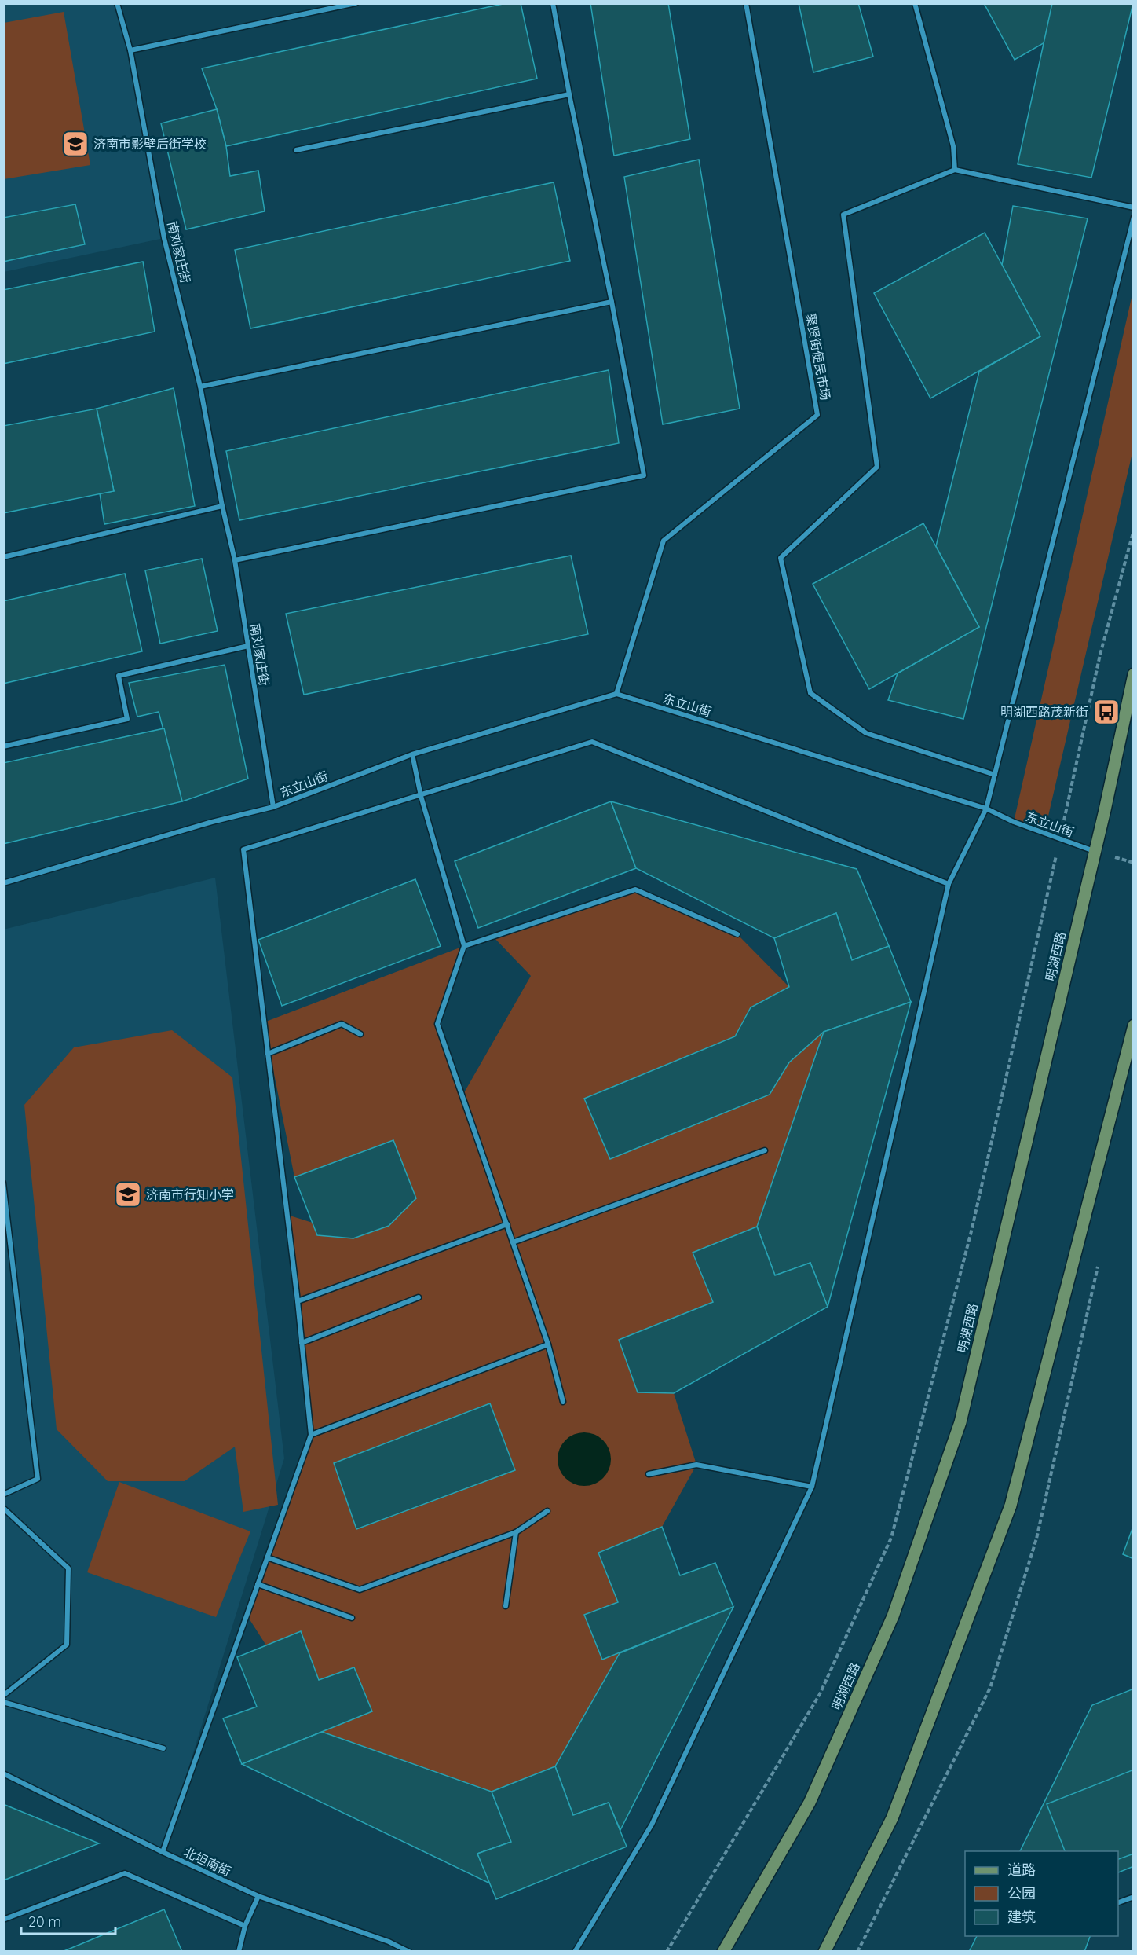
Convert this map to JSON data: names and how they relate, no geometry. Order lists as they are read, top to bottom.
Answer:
{
  "streets": {
    "main road": ["明湖西路"],
    "street": [
      "南刘家庄街",
      "聚贤街便民市场",
      "东立山街",
      "北坦南街"
    ]
  },
  "crossings": [
    ["南刘家庄街", "东立山街"],
    ["聚贤街便民市场", "东立山街"],
    ["东立山街", "明湖西路"]
  ],
  "places": {
    "school or university": ["济南市影壁后街学校", "济南市行知小学"],
    "bus stop": ["明湖西路茂新街"]
  },
  "legend": ["道路", "公园", "建筑"],
  "scale_bar": "20 m"
}
